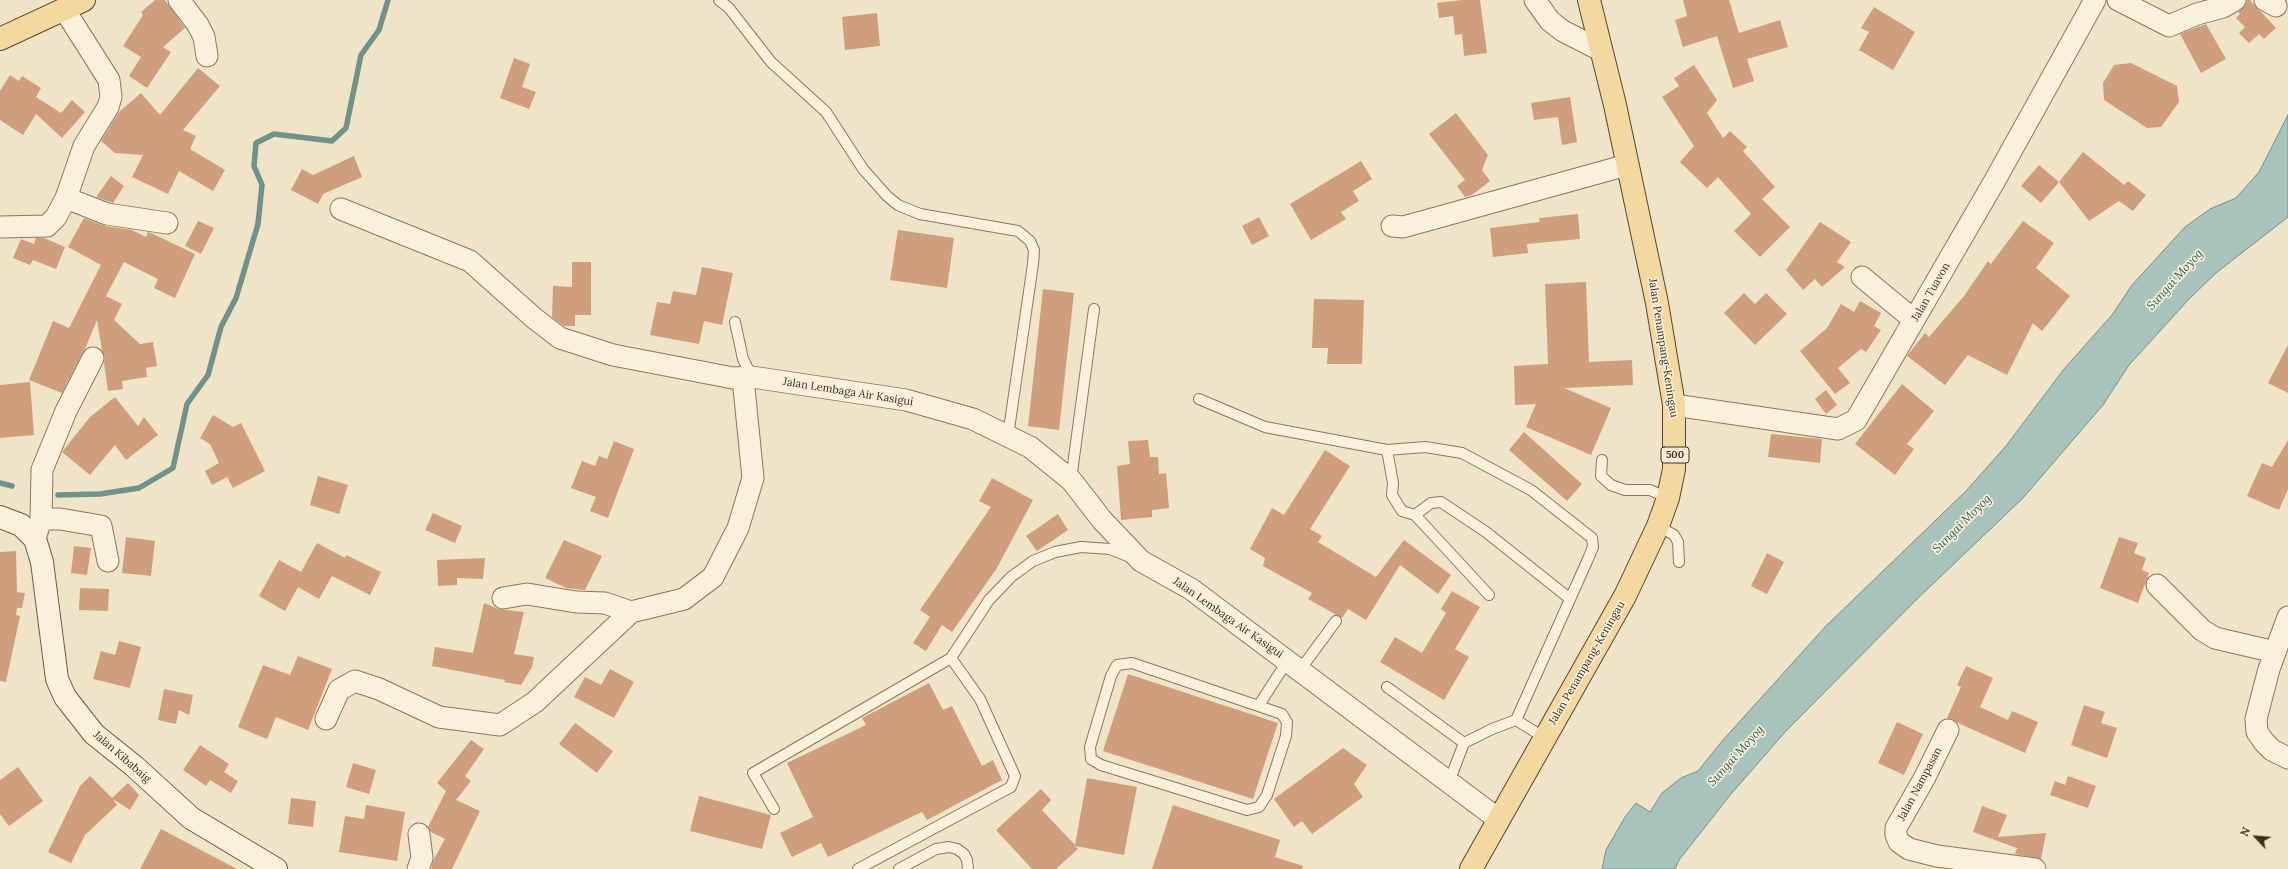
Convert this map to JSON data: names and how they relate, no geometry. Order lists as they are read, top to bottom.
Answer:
{
  "streets": {
    "main road": ["Jalan Penampang-Keningau", "500"],
    "street": [
      "Jalan Tuavon",
      "Jalan Lembaga Air Kasigui",
      "Jalan Kibabaig",
      "Jalan Nampasan"
    ]
  },
  "crossings": [
    ["Jalan Tuavon", "Jalan Penampang-Keningau"],
    ["Jalan Penampang-Keningau", "Jalan Lembaga Air Kasigui"]
  ],
  "water": ["Sungai Moyog"],
  "north": "top left"
}
